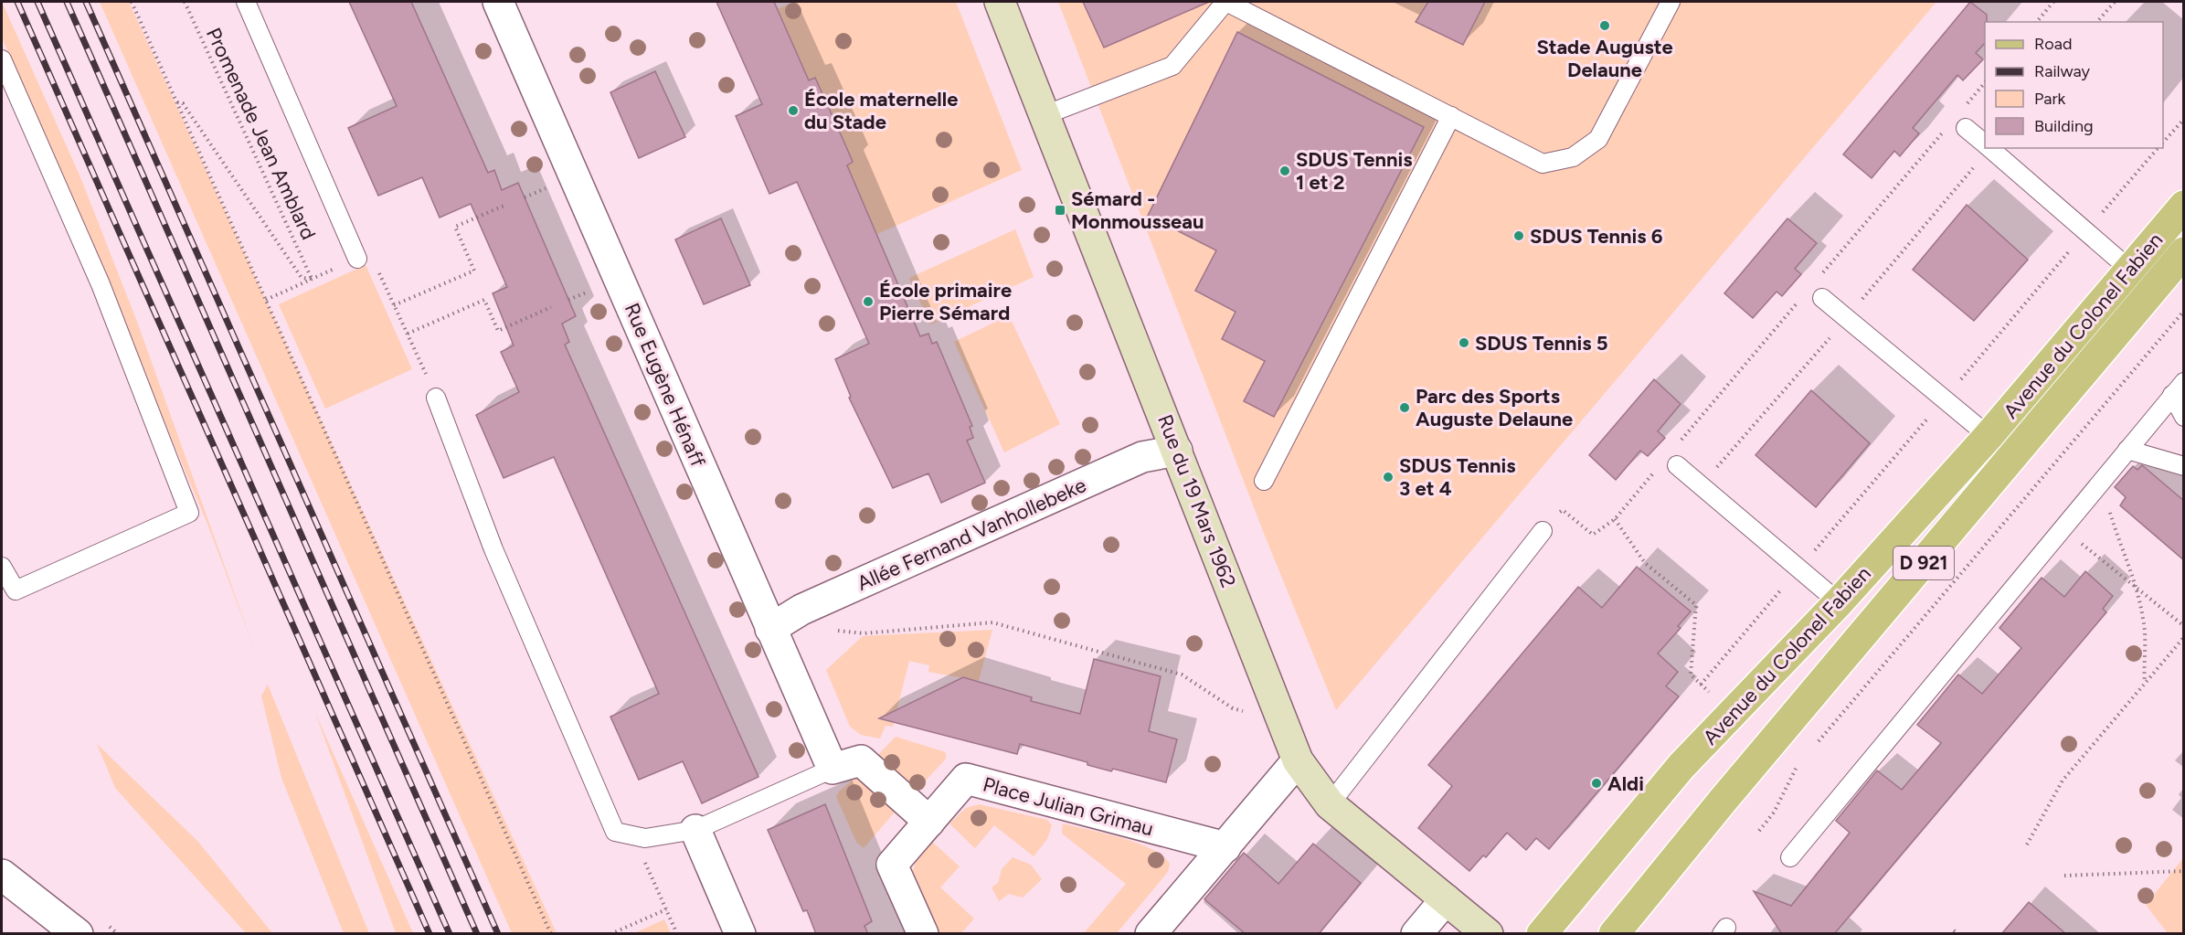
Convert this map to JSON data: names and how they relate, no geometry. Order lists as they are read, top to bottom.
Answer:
{
  "streets": {
    "main road": ["Avenue du Colonel Fabien", "D 921"],
    "street": [
      "Rue Eugène Hénaff",
      "Rue du 19 Mars 1962",
      "Allée Fernand Vanhollebeke",
      "Place Julian Grimau"
    ],
    "path": ["Promenade Jean Amblard"]
  },
  "crossings": [
    ["Rue Eugène Hénaff", "Allée Fernand Vanhollebeke"],
    ["Rue du 19 Mars 1962", "Allée Fernand Vanhollebeke"]
  ],
  "places": {
    "other": [
      "Stade Auguste Delaune",
      "École maternelle du Stade",
      "SDUS Tennis 1 et 2",
      "SDUS Tennis 6",
      "École primaire Pierre Sémard",
      "SDUS Tennis 5",
      "Parc des Sports Auguste Delaune",
      "SDUS Tennis 3 et 4",
      "Aldi"
    ],
    "transit": ["Sémard - Monmousseau"]
  },
  "legend": [
    "Road",
    "Railway",
    "Park",
    "Building"
  ]
}
